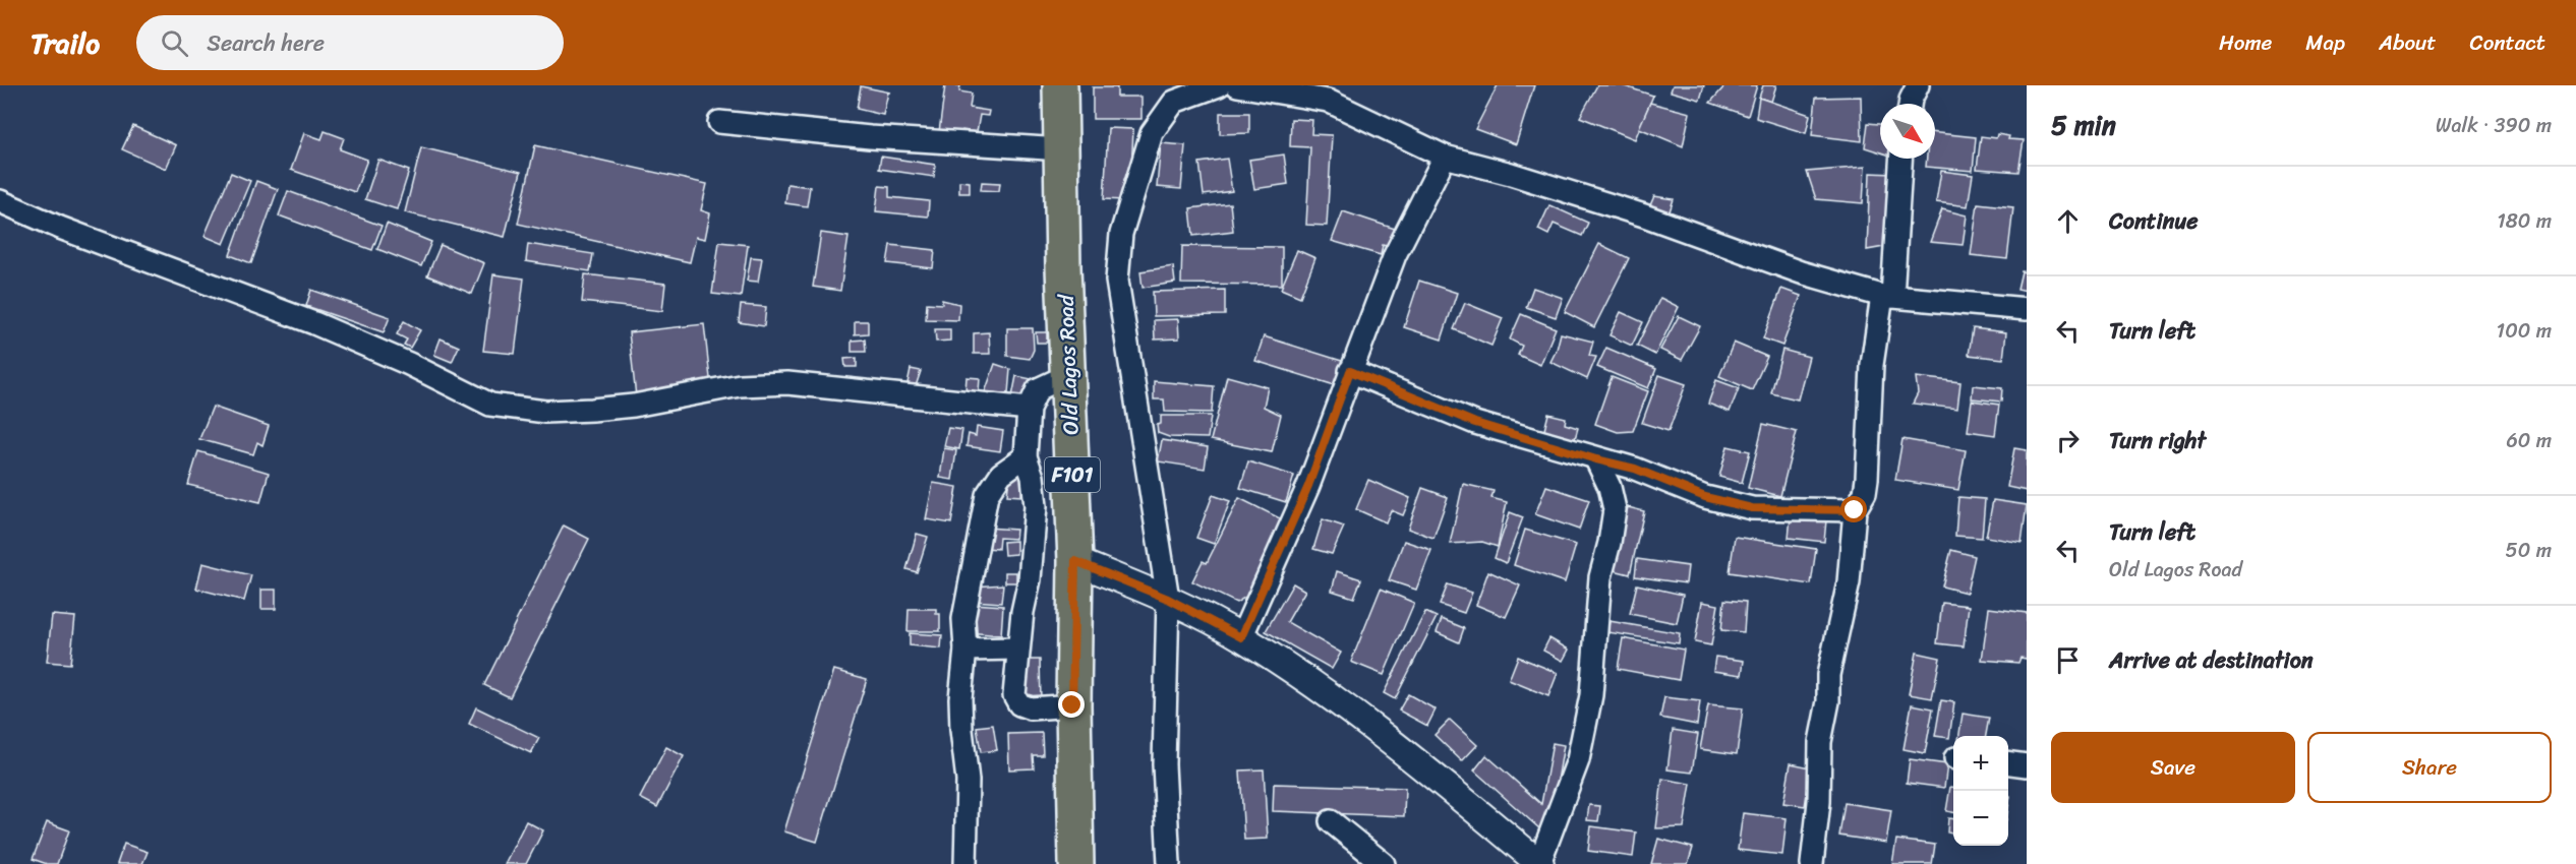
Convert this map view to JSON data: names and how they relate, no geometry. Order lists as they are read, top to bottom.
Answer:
{
  "streets": {
    "main road": ["Old Lagos Road", "F101"]
  },
  "north": "bottom right",
  "page": {
    "header": "Trailo",
    "search": "Search here",
    "nav": [
      "Home",
      "Map",
      "About",
      "Contact"
    ],
    "heading": ["5 min", "Walk · 390 m"],
    "list": [
      ["Continue", "180 m"],
      ["Turn left", "100 m"],
      ["Turn right", "60 m"],
      ["Turn left", "Old Lagos Road", "50 m"],
      "Arrive at destination"
    ],
    "buttons": ["Save", "Share"],
    "map_buttons": ["+", "−"]
  }
}
